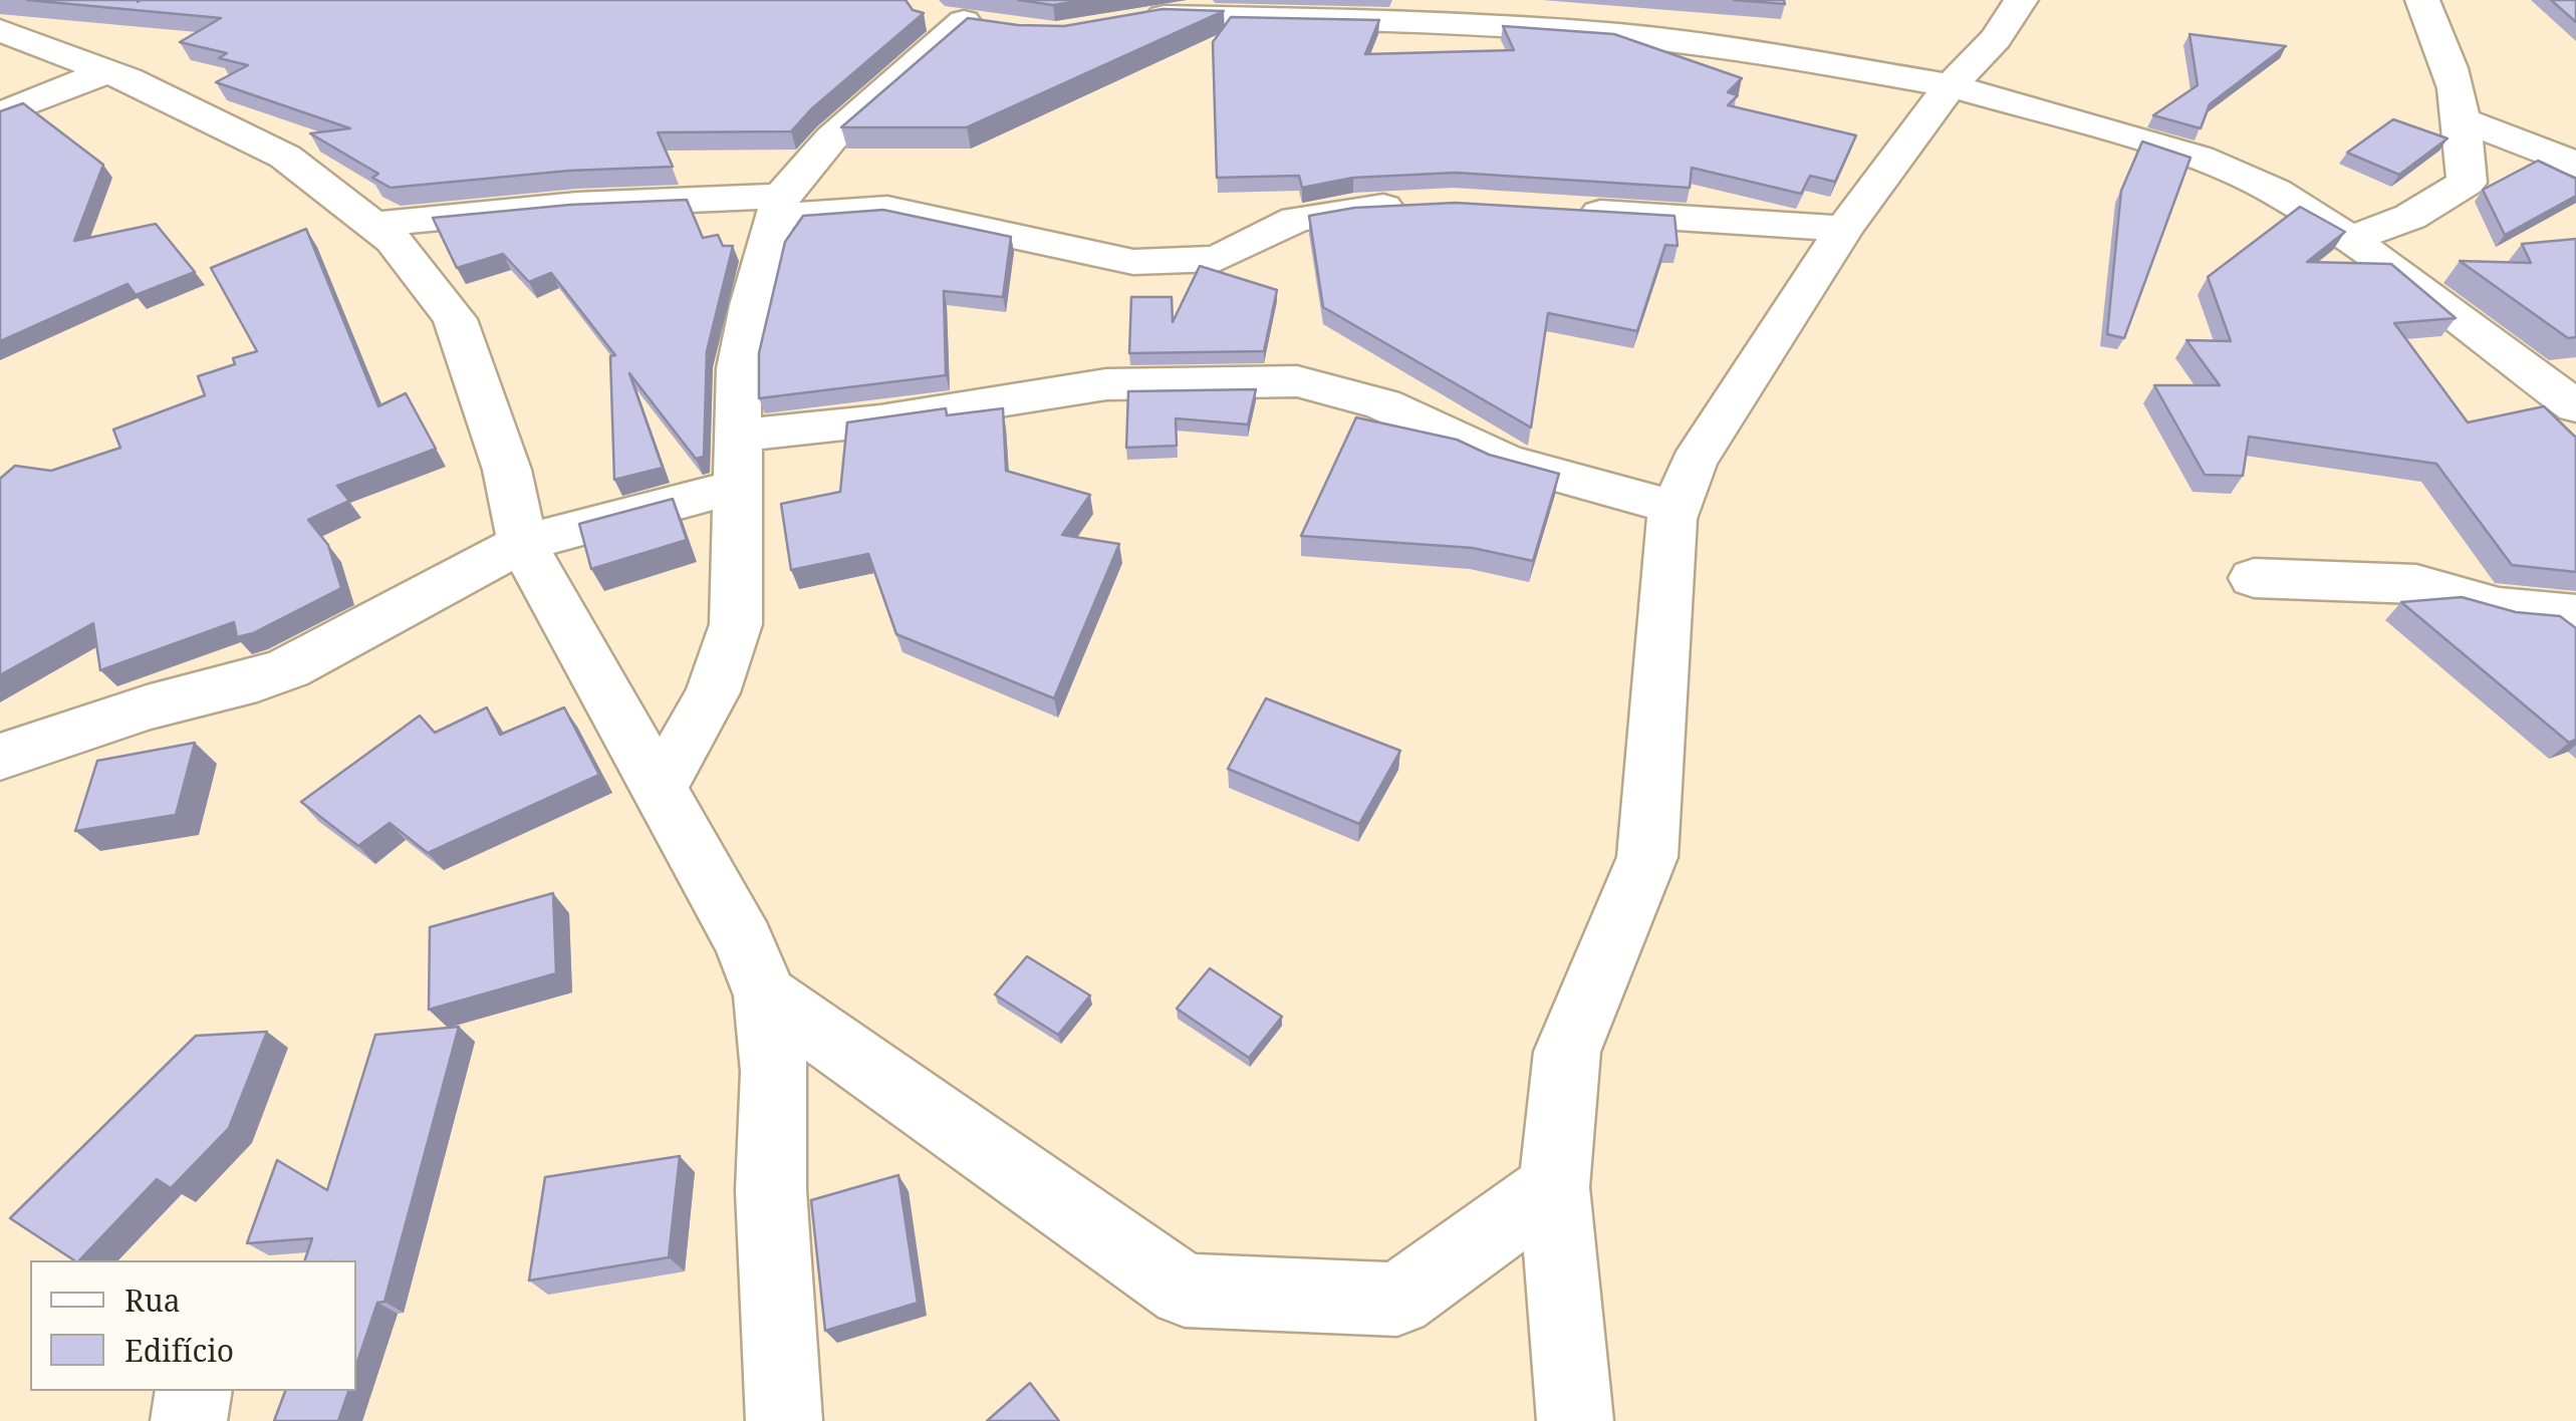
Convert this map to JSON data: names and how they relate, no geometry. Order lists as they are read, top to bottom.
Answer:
{
  "legend": ["Rua", "Edifício"]
}
